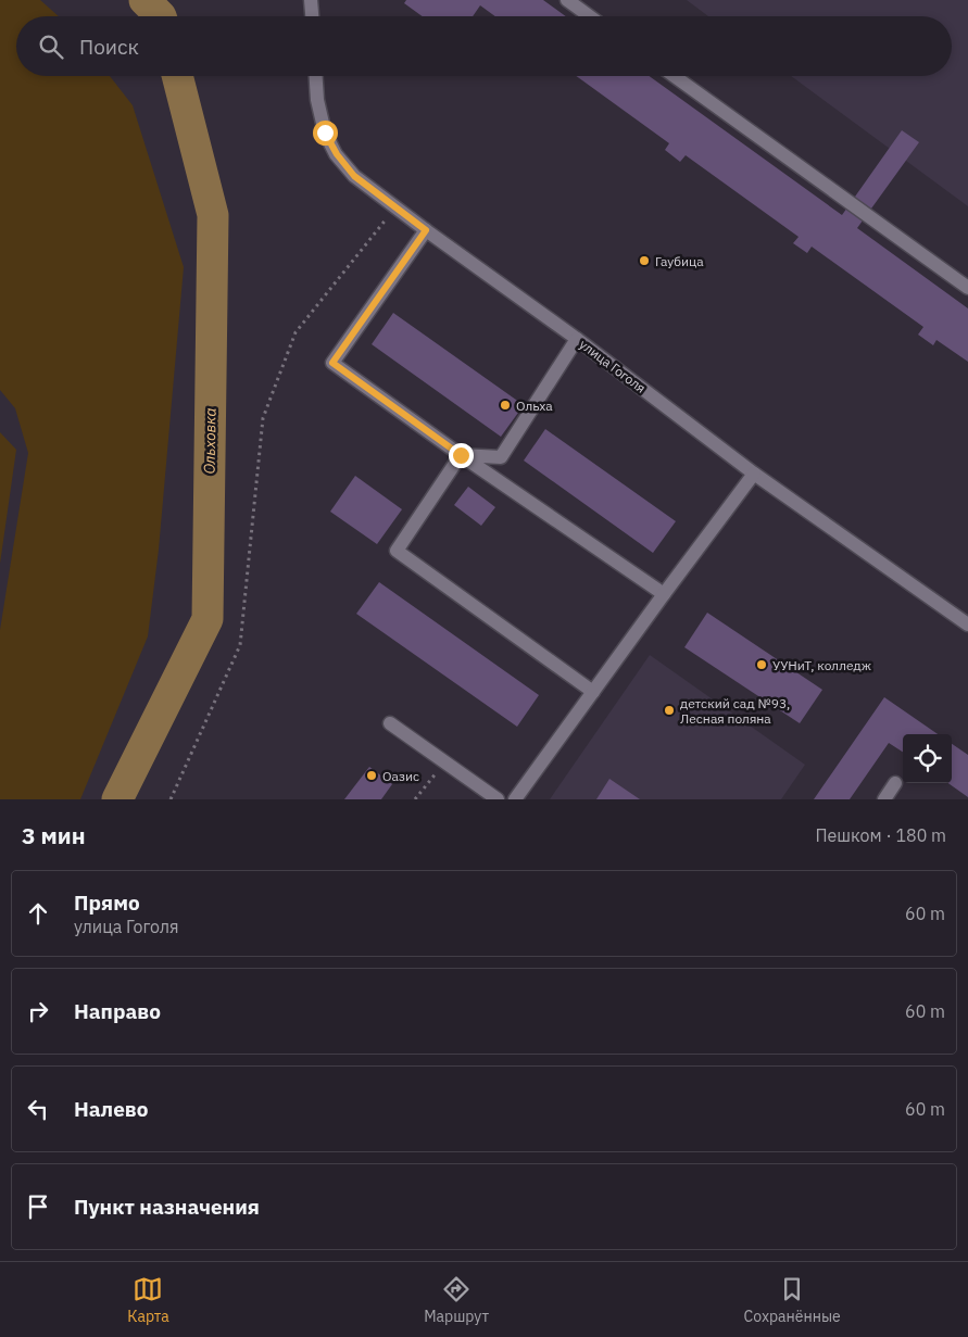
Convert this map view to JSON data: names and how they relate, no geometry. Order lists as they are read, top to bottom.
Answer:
{
  "streets": {
    "street": ["улица Гоголя"]
  },
  "water": ["Ольховка"],
  "places": [
    "Гаубица",
    "Ольха",
    "УУНиТ, колледж",
    "детский сад №93, Лесная поляна",
    "Оазис"
  ],
  "page": {
    "search": "Поиск",
    "heading": ["3 мин", "Пешком · 180 m"],
    "list": [
      ["Прямо", "улица Гоголя", "60 m"],
      ["Направо", "60 m"],
      ["Налево", "60 m"],
      "Пункт назначения"
    ],
    "nav": ["Карта", "Маршрут", "Сохранённые"]
  }
}
